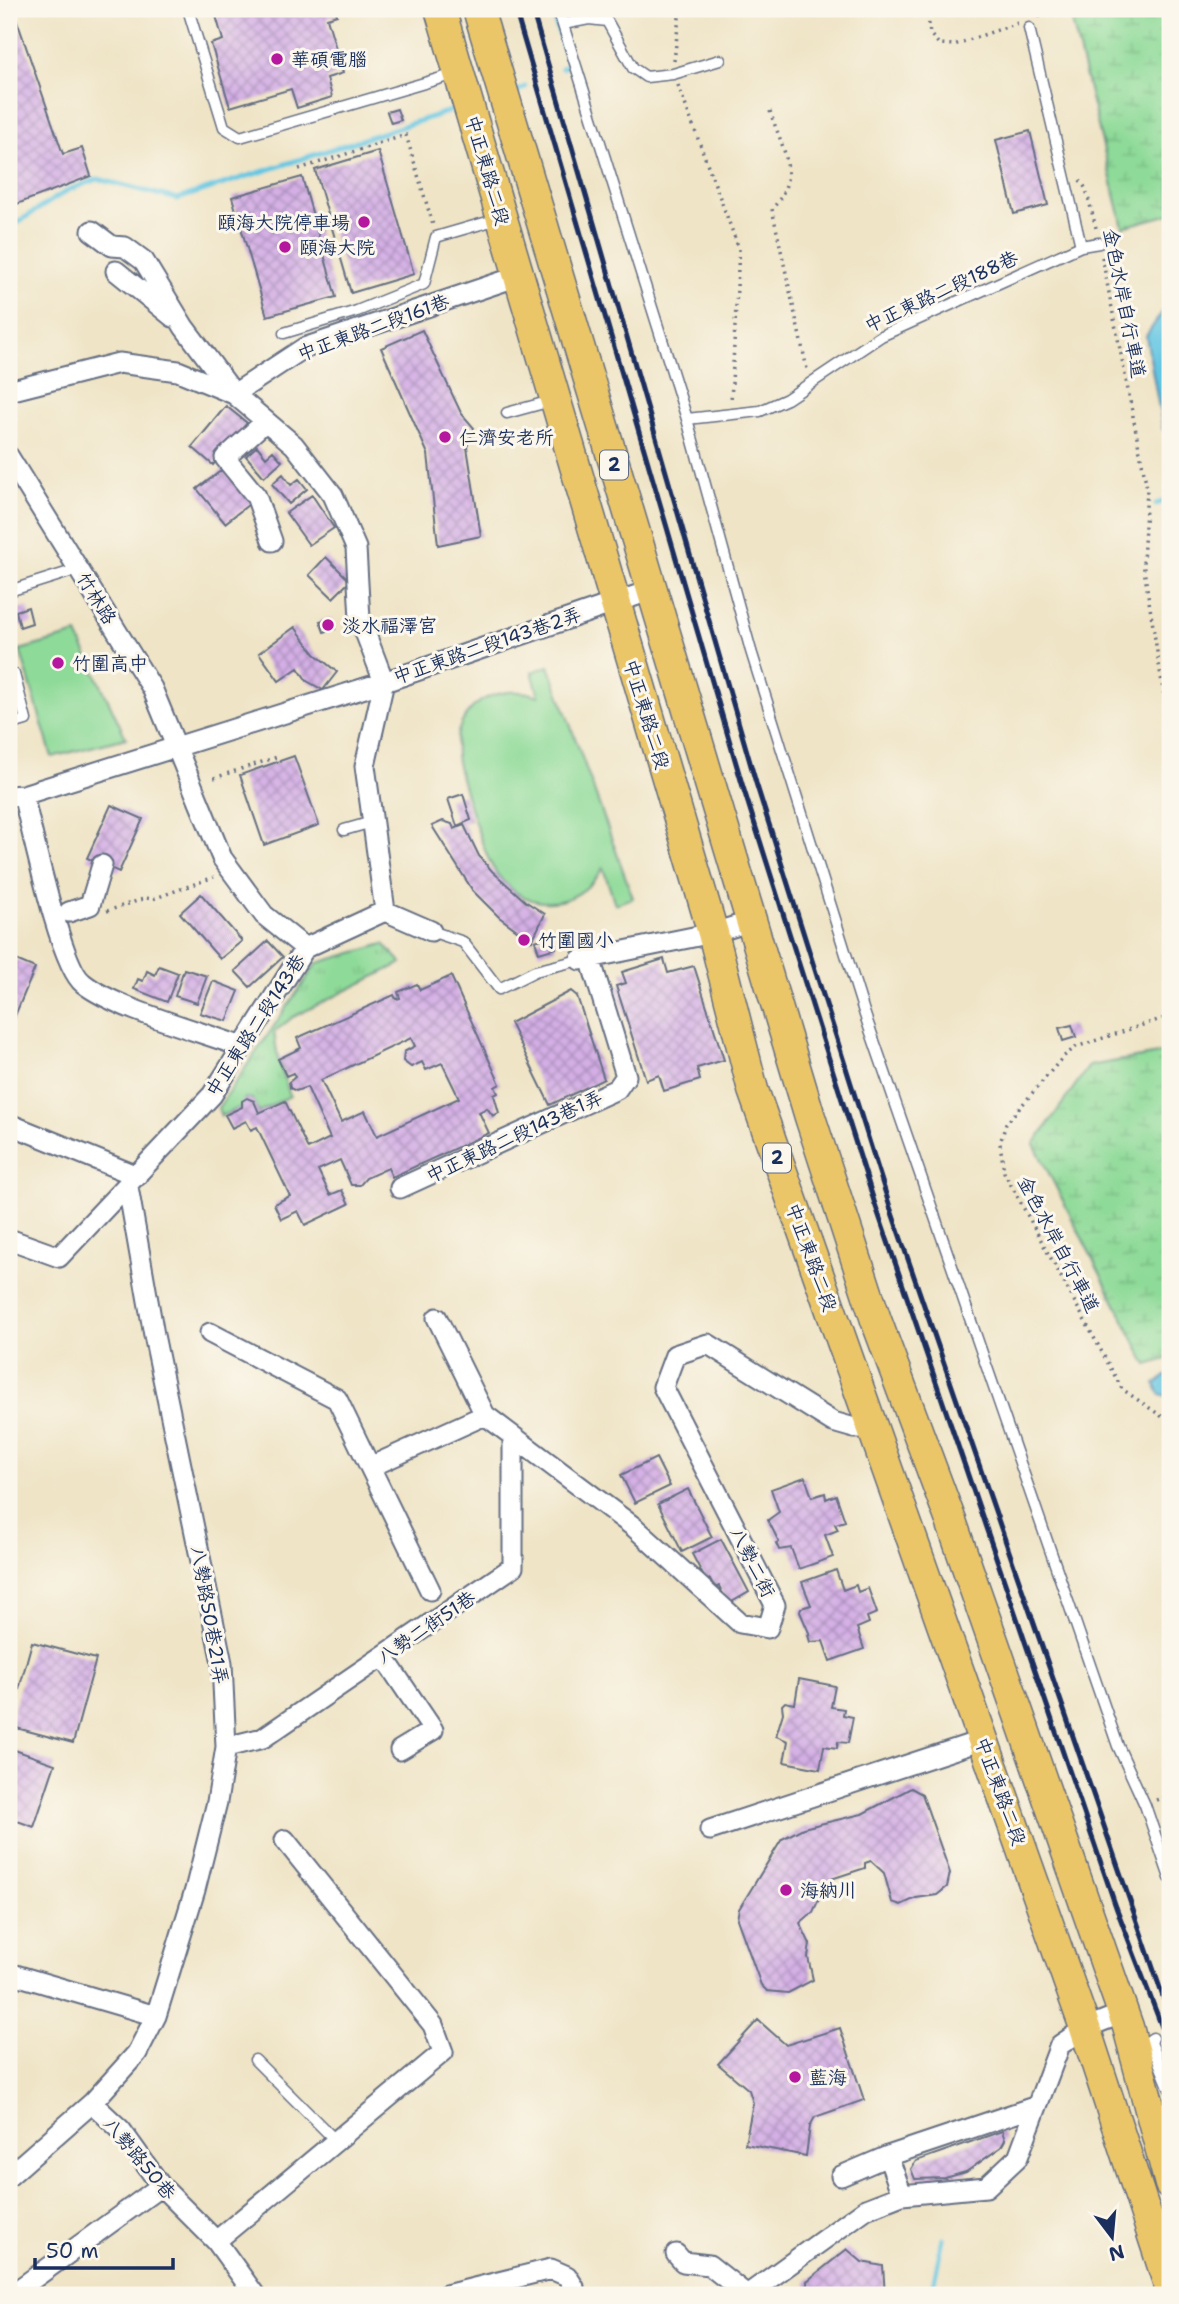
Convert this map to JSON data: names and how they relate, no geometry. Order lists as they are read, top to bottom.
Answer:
{
  "streets": {
    "main road": ["中正東路二段", "2"],
    "street": [
      "中正東路二段161巷",
      "竹林路",
      "中正東路二段143巷2弄",
      "中正東路二段143巷",
      "中正東路二段143巷1弄",
      "八勢二街",
      "八勢路50巷21弄",
      "八勢二街51巷",
      "八勢路50巷"
    ],
    "lane": ["中正東路二段188巷"],
    "path": ["金色水岸自行車道"]
  },
  "crossings": [
    ["中正東路二段", "中正東路二段161巷"],
    ["中正東路二段", "中正東路二段143巷2弄"],
    ["中正東路二段", "八勢二街"],
    ["中正東路二段188巷", "金色水岸自行車道"],
    ["竹林路", "中正東路二段143巷"],
    ["中正東路二段143巷2弄", "中正東路二段143巷"],
    ["中正東路二段143巷", "八勢路50巷21弄"],
    ["八勢二街", "八勢二街51巷"],
    ["八勢路50巷21弄", "八勢二街51巷"],
    ["八勢路50巷21弄", "八勢路50巷"]
  ],
  "places": [
    "華碩電腦",
    "頤海大院停車場",
    "頤海大院",
    "仁濟安老所",
    "淡水福澤宮",
    "竹圍高中",
    "竹圍國小",
    "海納川",
    "藍海"
  ],
  "scale_bar": "50 m",
  "north": "bottom"
}
